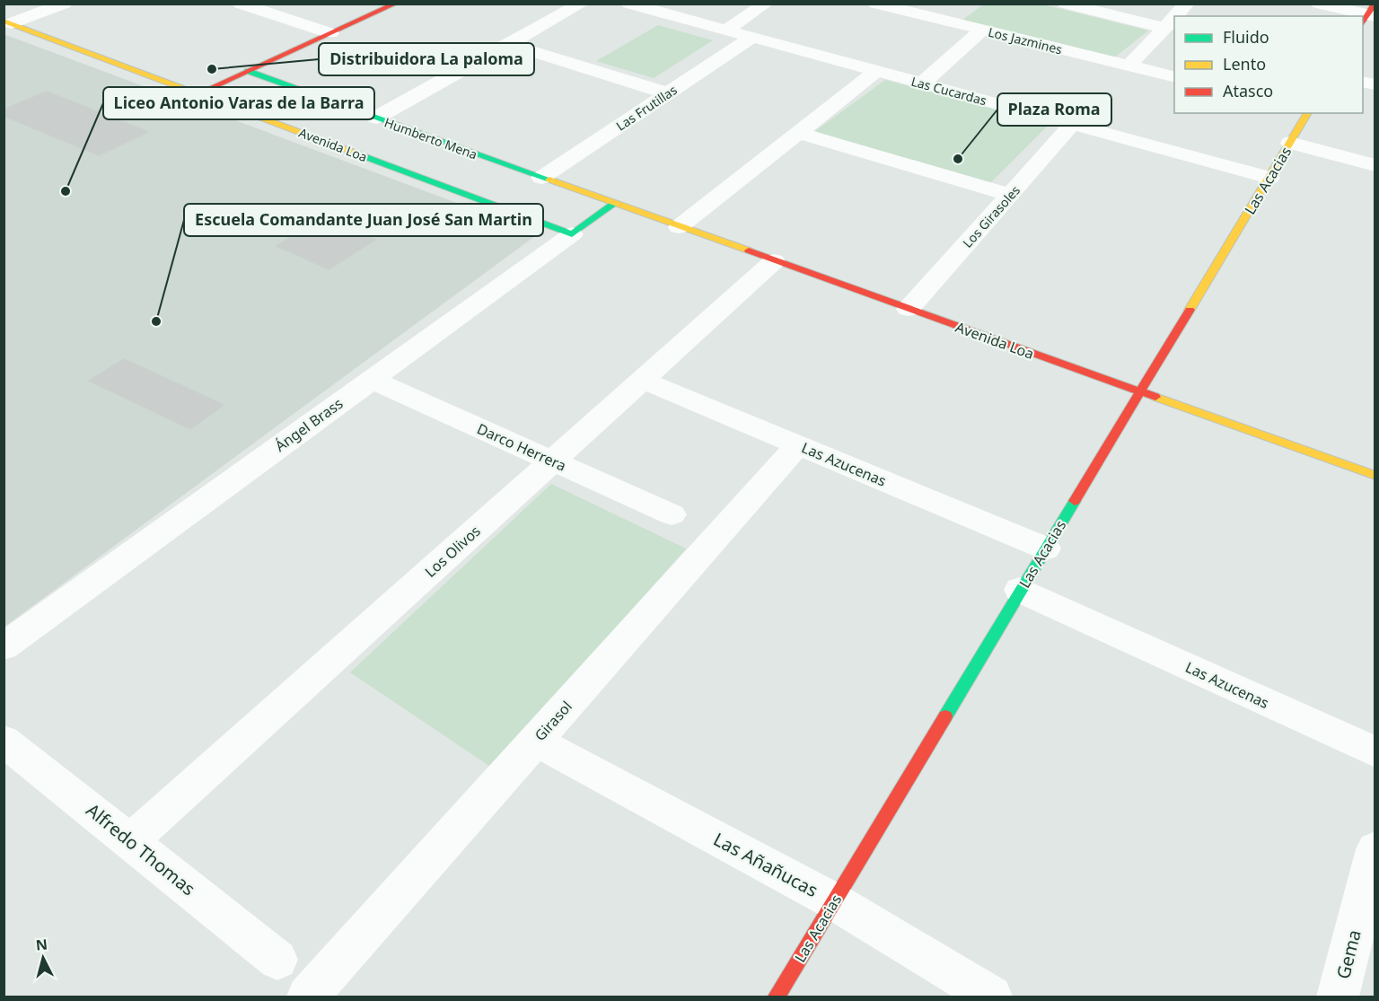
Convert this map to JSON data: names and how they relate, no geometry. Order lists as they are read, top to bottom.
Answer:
{
  "streets": {
    "street": [
      "Los Jazmines",
      "Las Cucardas",
      "Las Frutillas",
      "Humberto Mena",
      "Avenida Loa",
      "Las Acacias",
      "Los Girasoles",
      "Ángel Brass",
      "Darco Herrera",
      "Las Azucenas",
      "Los Olivos",
      "Girasol",
      "Alfredo Thomas",
      "Las Añañucas",
      "Gema"
    ]
  },
  "crossings": [
    ["Las Cucardas", "Las Frutillas"],
    ["Las Cucardas", "Las Acacias"],
    ["Las Cucardas", "Los Girasoles"],
    ["Las Frutillas", "Humberto Mena"],
    ["Humberto Mena", "Avenida Loa"],
    ["Humberto Mena", "Ángel Brass"],
    ["Avenida Loa", "Las Acacias"],
    ["Avenida Loa", "Los Girasoles"],
    ["Avenida Loa", "Ángel Brass"],
    ["Avenida Loa", "Los Olivos"],
    ["Las Acacias", "Las Azucenas"],
    ["Las Acacias", "Las Añañucas"],
    ["Ángel Brass", "Darco Herrera"],
    ["Darco Herrera", "Los Olivos"],
    ["Las Azucenas", "Los Olivos"],
    ["Las Azucenas", "Girasol"],
    ["Los Olivos", "Alfredo Thomas"],
    ["Girasol", "Las Añañucas"]
  ],
  "places": [
    "Distribuidora La paloma",
    "Plaza Roma",
    "Liceo Antonio Varas de la Barra",
    "Escuela Comandante Juan José San Martin"
  ],
  "legend": ["Fluido", "Lento", "Atasco"],
  "north": "top"
}
